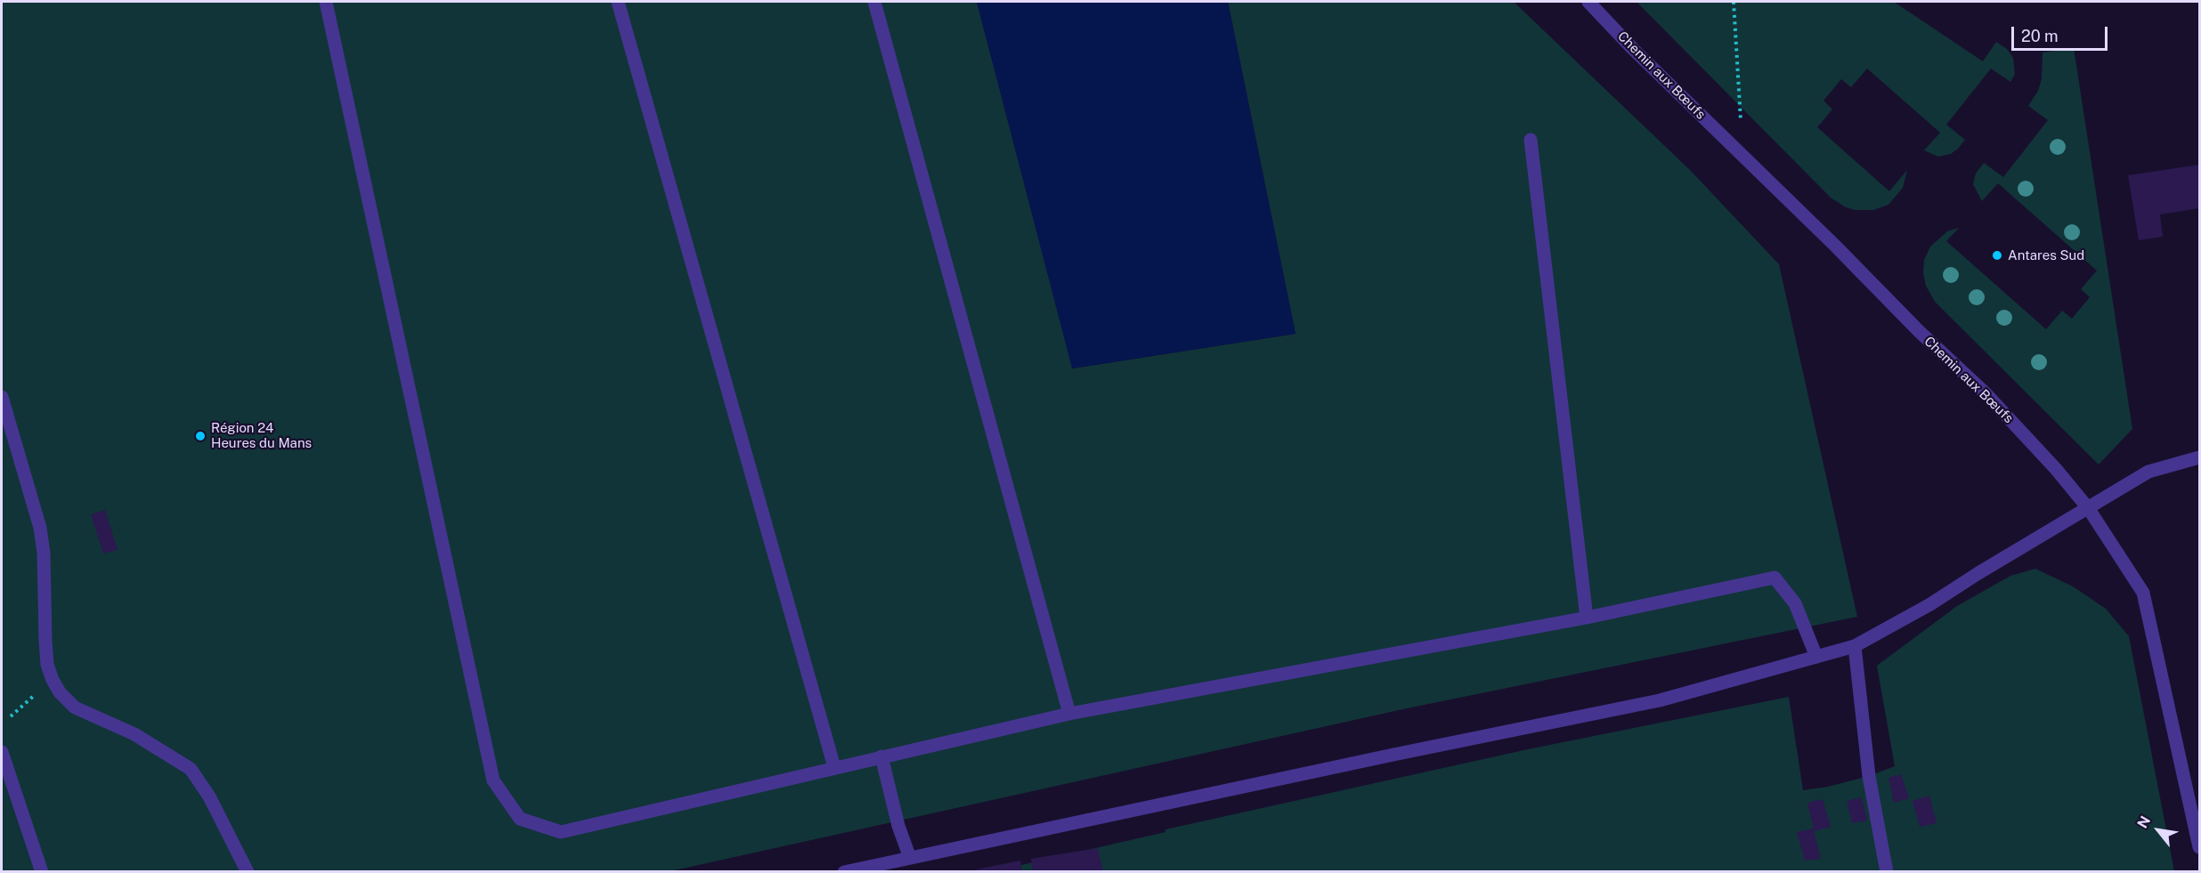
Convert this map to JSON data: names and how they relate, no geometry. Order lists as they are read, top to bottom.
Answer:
{
  "streets": {
    "street": ["Chemin aux Bœufs"]
  },
  "places": ["Antares Sud", "Région 24 Heures du Mans"],
  "scale_bar": "20 m",
  "north": "top left"
}
